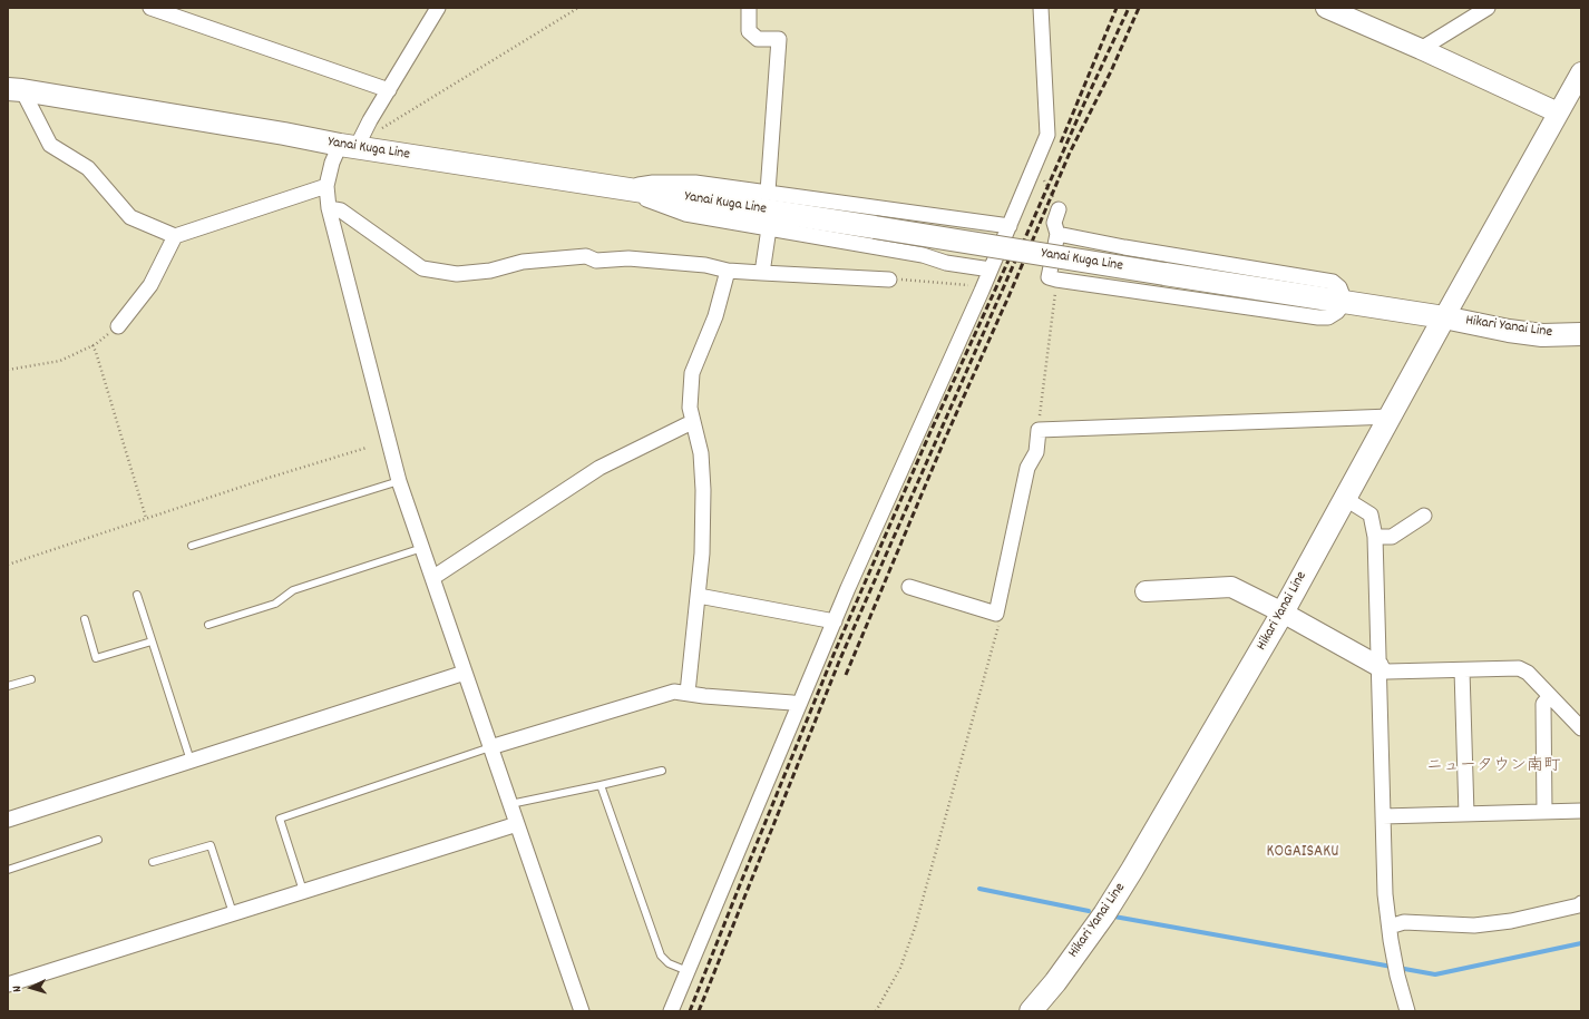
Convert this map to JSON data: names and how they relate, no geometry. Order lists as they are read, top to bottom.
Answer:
{
  "streets": {
    "main road": ["Yanai Kuga Line", "Hikari Yanai Line"]
  },
  "crossings": [
    ["Yanai Kuga Line", "Hikari Yanai Line"]
  ],
  "districts": ["ニュータウン南町", "KOGAISAKU"],
  "north": "left"
}
